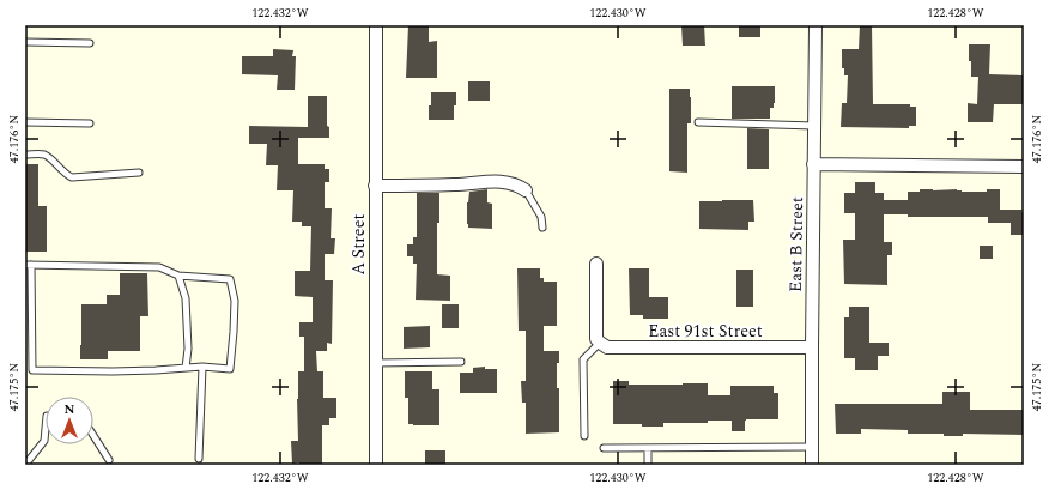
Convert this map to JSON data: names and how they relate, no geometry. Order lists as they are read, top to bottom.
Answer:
{
  "streets": {
    "street": ["A Street", "East B Street", "East 91st Street"]
  },
  "crossings": [
    ["East B Street", "East 91st Street"]
  ],
  "north": "top",
  "coordinates": [
    "122.432°W",
    "122.430°W",
    "122.428°W",
    "47.176°N",
    "47.175°N"
  ]
}
